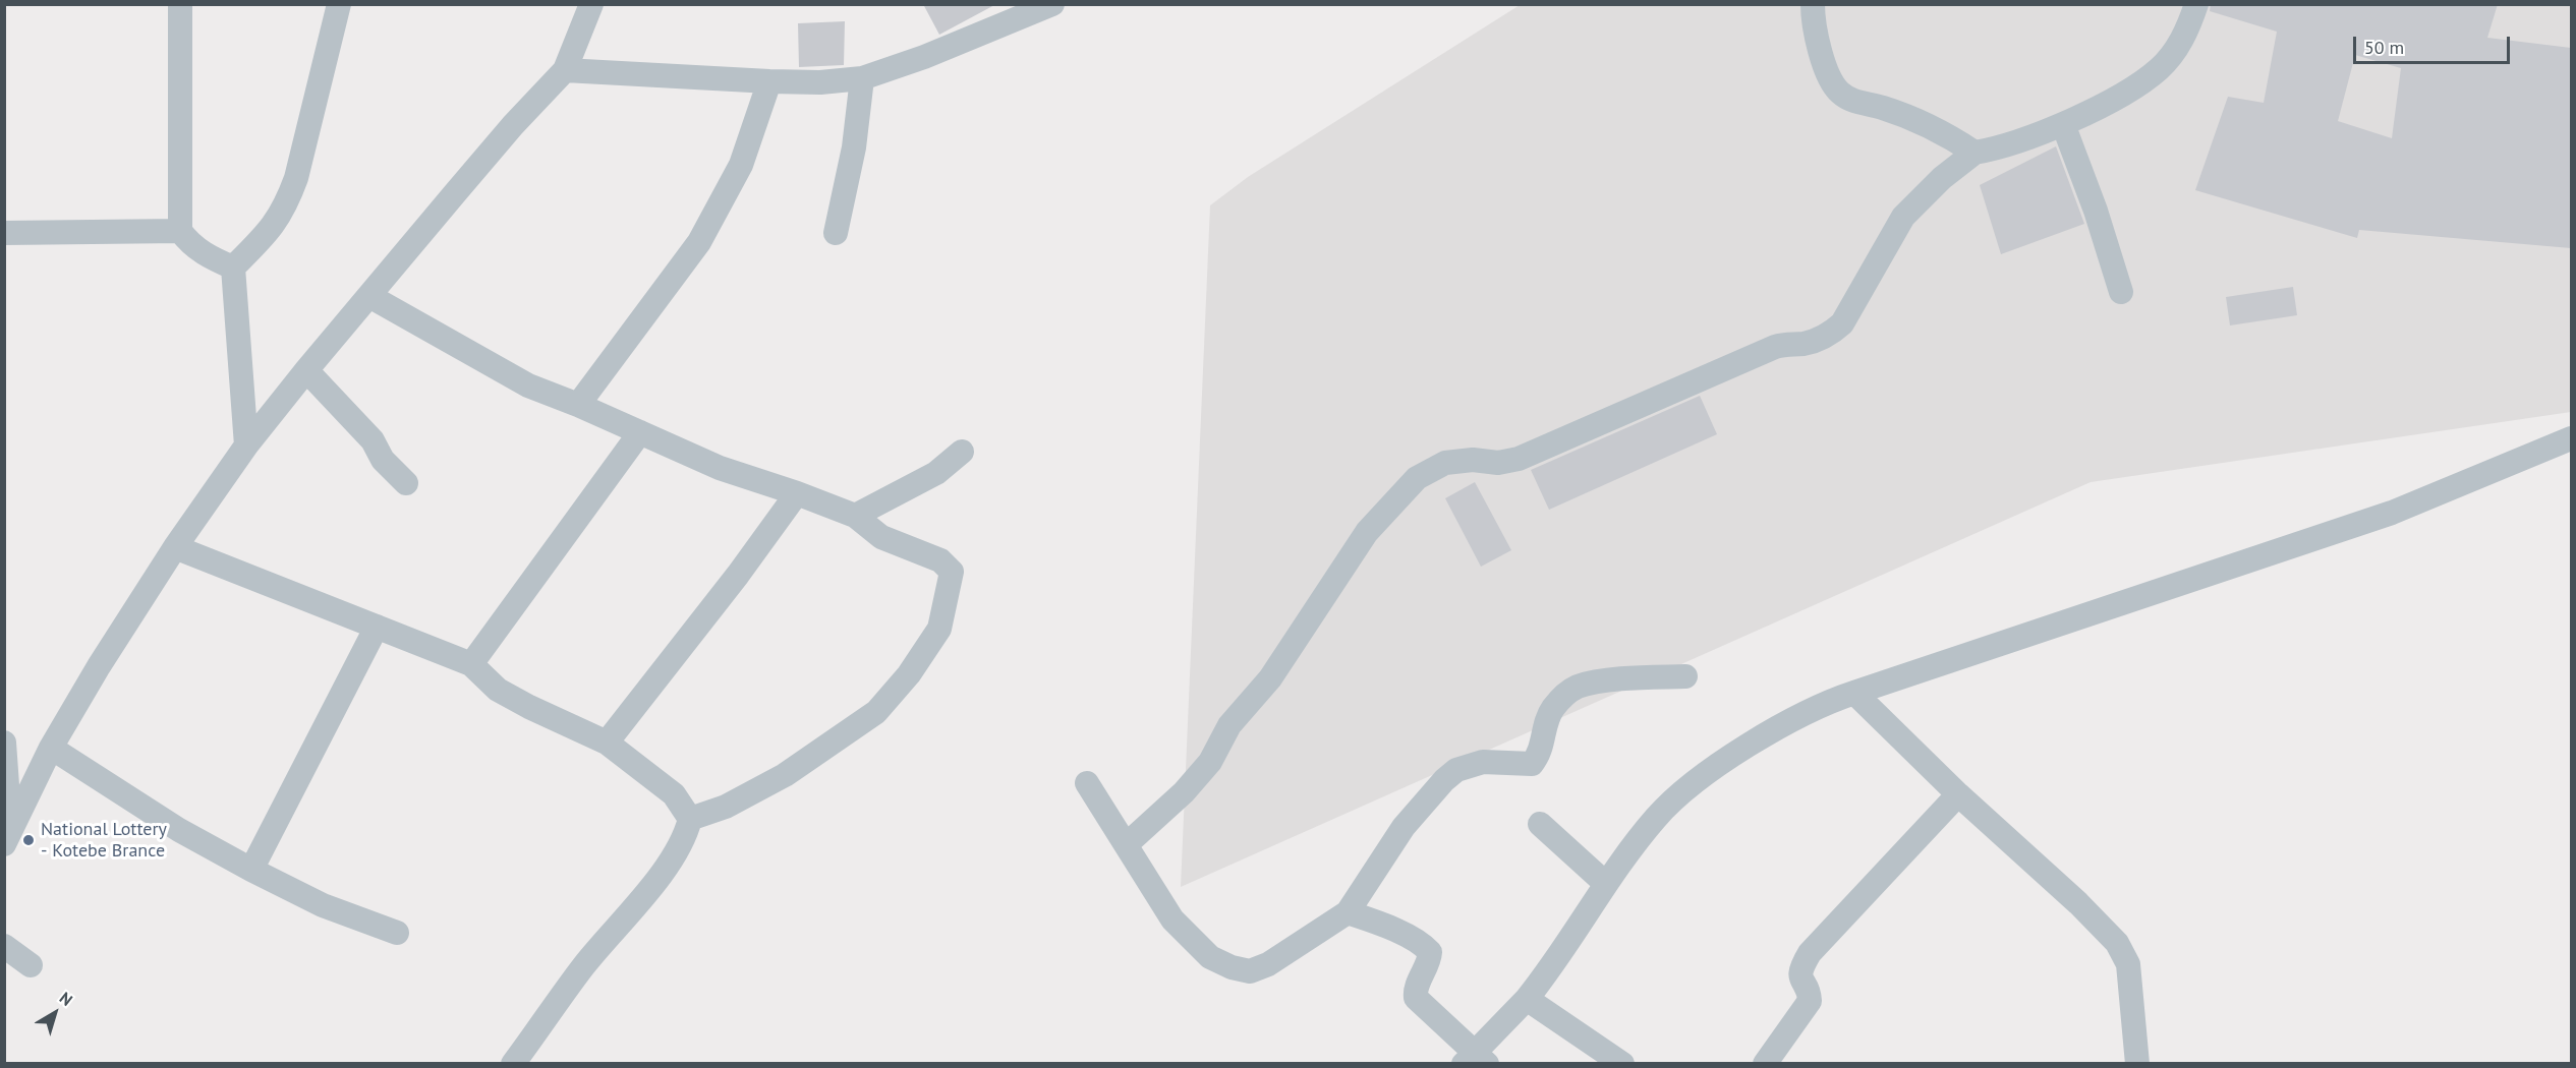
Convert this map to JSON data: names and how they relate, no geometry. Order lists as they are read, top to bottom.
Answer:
{
  "places": ["National Lottery - Kotebe Brance"],
  "scale_bar": "50 m",
  "north": "top right"
}
